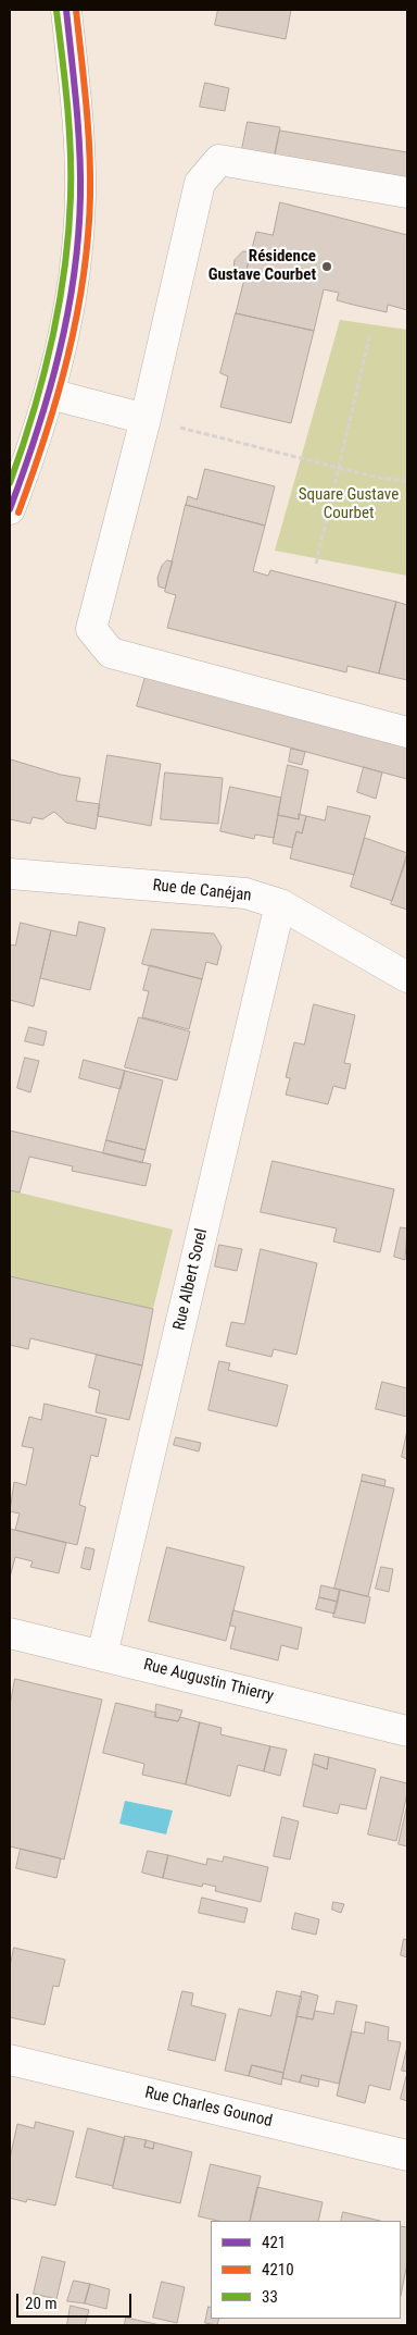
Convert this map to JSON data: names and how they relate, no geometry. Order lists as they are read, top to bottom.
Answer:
{
  "streets": {
    "street": [
      "Rue de Canéjan",
      "Rue Albert Sorel",
      "Rue Augustin Thierry",
      "Rue Charles Gounod"
    ]
  },
  "crossings": [
    ["Rue de Canéjan", "Rue Albert Sorel"],
    ["Rue Albert Sorel", "Rue Augustin Thierry"]
  ],
  "parks": ["Square Gustave Courbet"],
  "places": ["Résidence Gustave Courbet"],
  "lines": ["transit line 421", "transit line 4210", "transit line 33"],
  "legend": ["421", "4210", "33"],
  "scale_bar": "20 m"
}
